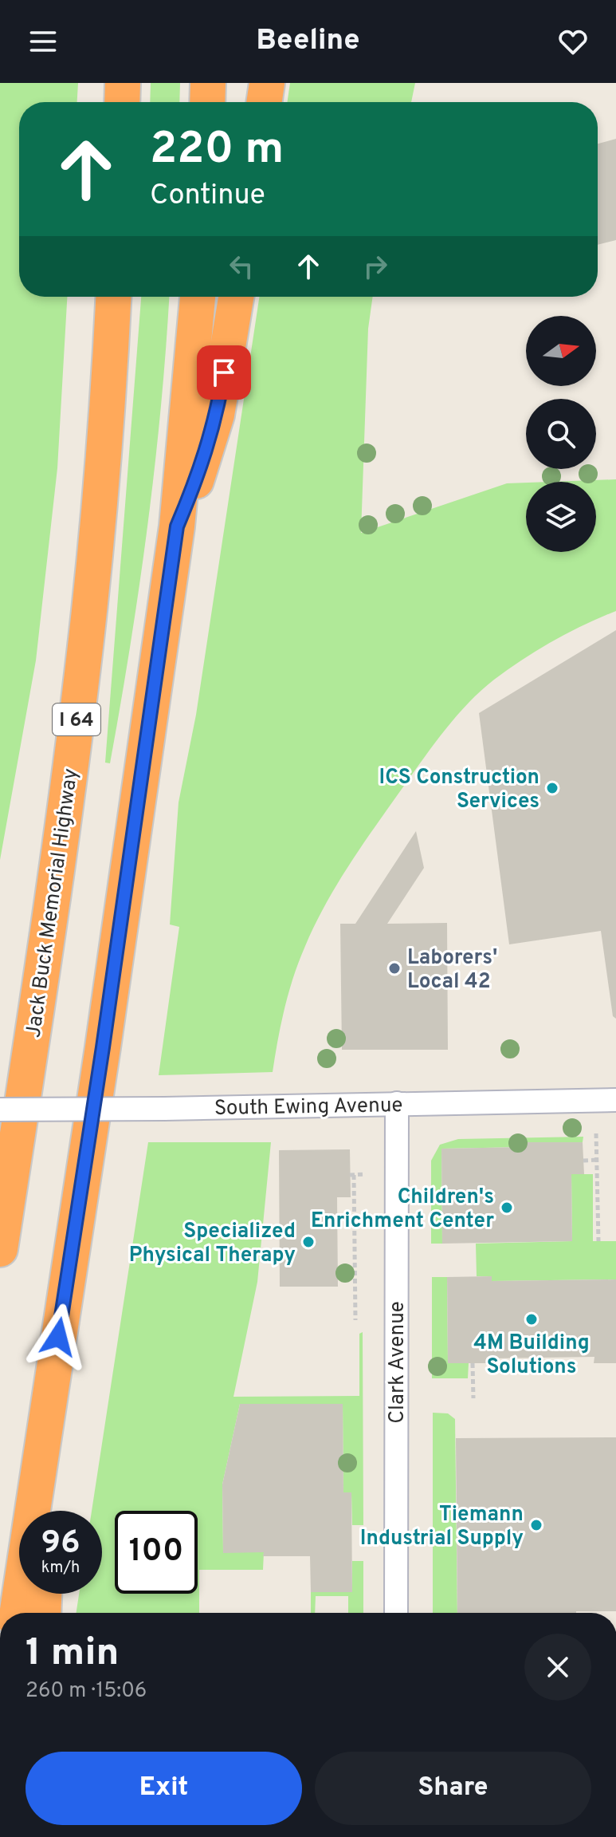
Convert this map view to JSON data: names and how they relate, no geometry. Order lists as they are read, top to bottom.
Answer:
{
  "streets": {
    "highway": ["I 64", "Jack Buck Memorial Highway"],
    "street": ["South Ewing Avenue", "Clark Avenue"]
  },
  "crossings": [
    ["South Ewing Avenue", "Clark Avenue"]
  ],
  "places": [
    "ICS Construction Services",
    "Laborers' Local 42",
    "Children's Enrichment Center",
    "Specialized Physical Therapy",
    "4M Building Solutions",
    "Tiemann Industrial Supply"
  ],
  "north": "right",
  "page": {
    "header": "Beeline",
    "turn": ["220 m", "Continue"],
    "speed": "96 km/h",
    "limit": "100",
    "heading": ["1 min", "260 m · 15:06"],
    "buttons": ["Exit", "Share"]
  }
}
